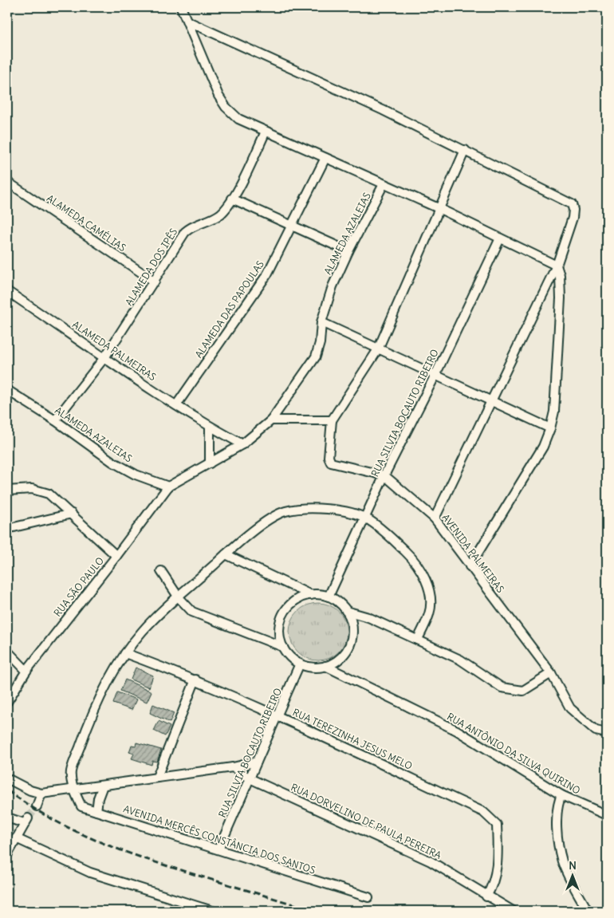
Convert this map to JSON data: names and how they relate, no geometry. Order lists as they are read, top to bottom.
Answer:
{
  "streets": {
    "street": [
      "ALAMEDA CAMÉLIAS",
      "ALAMEDA AZALEIAS",
      "ALAMEDA DOS IPÊS",
      "ALAMEDA DAS PAPOULAS",
      "ALAMEDA PALMEIRAS",
      "RUA SILVIA BOCAUTO RIBEIRO",
      "AVENIDA PALMEIRAS",
      "RUA SÃO PAULO",
      "RUA TEREZINHA JESUS MELO",
      "RUA ANTÔNIO DA SILVA QUIRINO",
      "RUA DORVELINO DE PAULA PEREIRA",
      "AVENIDA MERCÊS CONSTÂNCIA DOS SANTOS"
    ]
  },
  "crossings": [
    ["ALAMEDA CAMÉLIAS", "ALAMEDA DOS IPÊS"],
    ["ALAMEDA AZALEIAS", "ALAMEDA DOS IPÊS"],
    ["ALAMEDA AZALEIAS", "ALAMEDA PALMEIRAS"],
    ["ALAMEDA AZALEIAS", "RUA SÃO PAULO"],
    ["ALAMEDA DOS IPÊS", "ALAMEDA PALMEIRAS"],
    ["ALAMEDA DAS PAPOULAS", "ALAMEDA PALMEIRAS"],
    ["RUA SILVIA BOCAUTO RIBEIRO", "AVENIDA PALMEIRAS"],
    ["RUA SILVIA BOCAUTO RIBEIRO", "RUA TEREZINHA JESUS MELO"],
    ["RUA SILVIA BOCAUTO RIBEIRO", "RUA ANTÔNIO DA SILVA QUIRINO"],
    ["RUA SILVIA BOCAUTO RIBEIRO", "RUA DORVELINO DE PAULA PEREIRA"],
    ["RUA SILVIA BOCAUTO RIBEIRO", "AVENIDA MERCÊS CONSTÂNCIA DOS SANTOS"],
    ["RUA TEREZINHA JESUS MELO", "RUA DORVELINO DE PAULA PEREIRA"]
  ],
  "north": "top"
}
